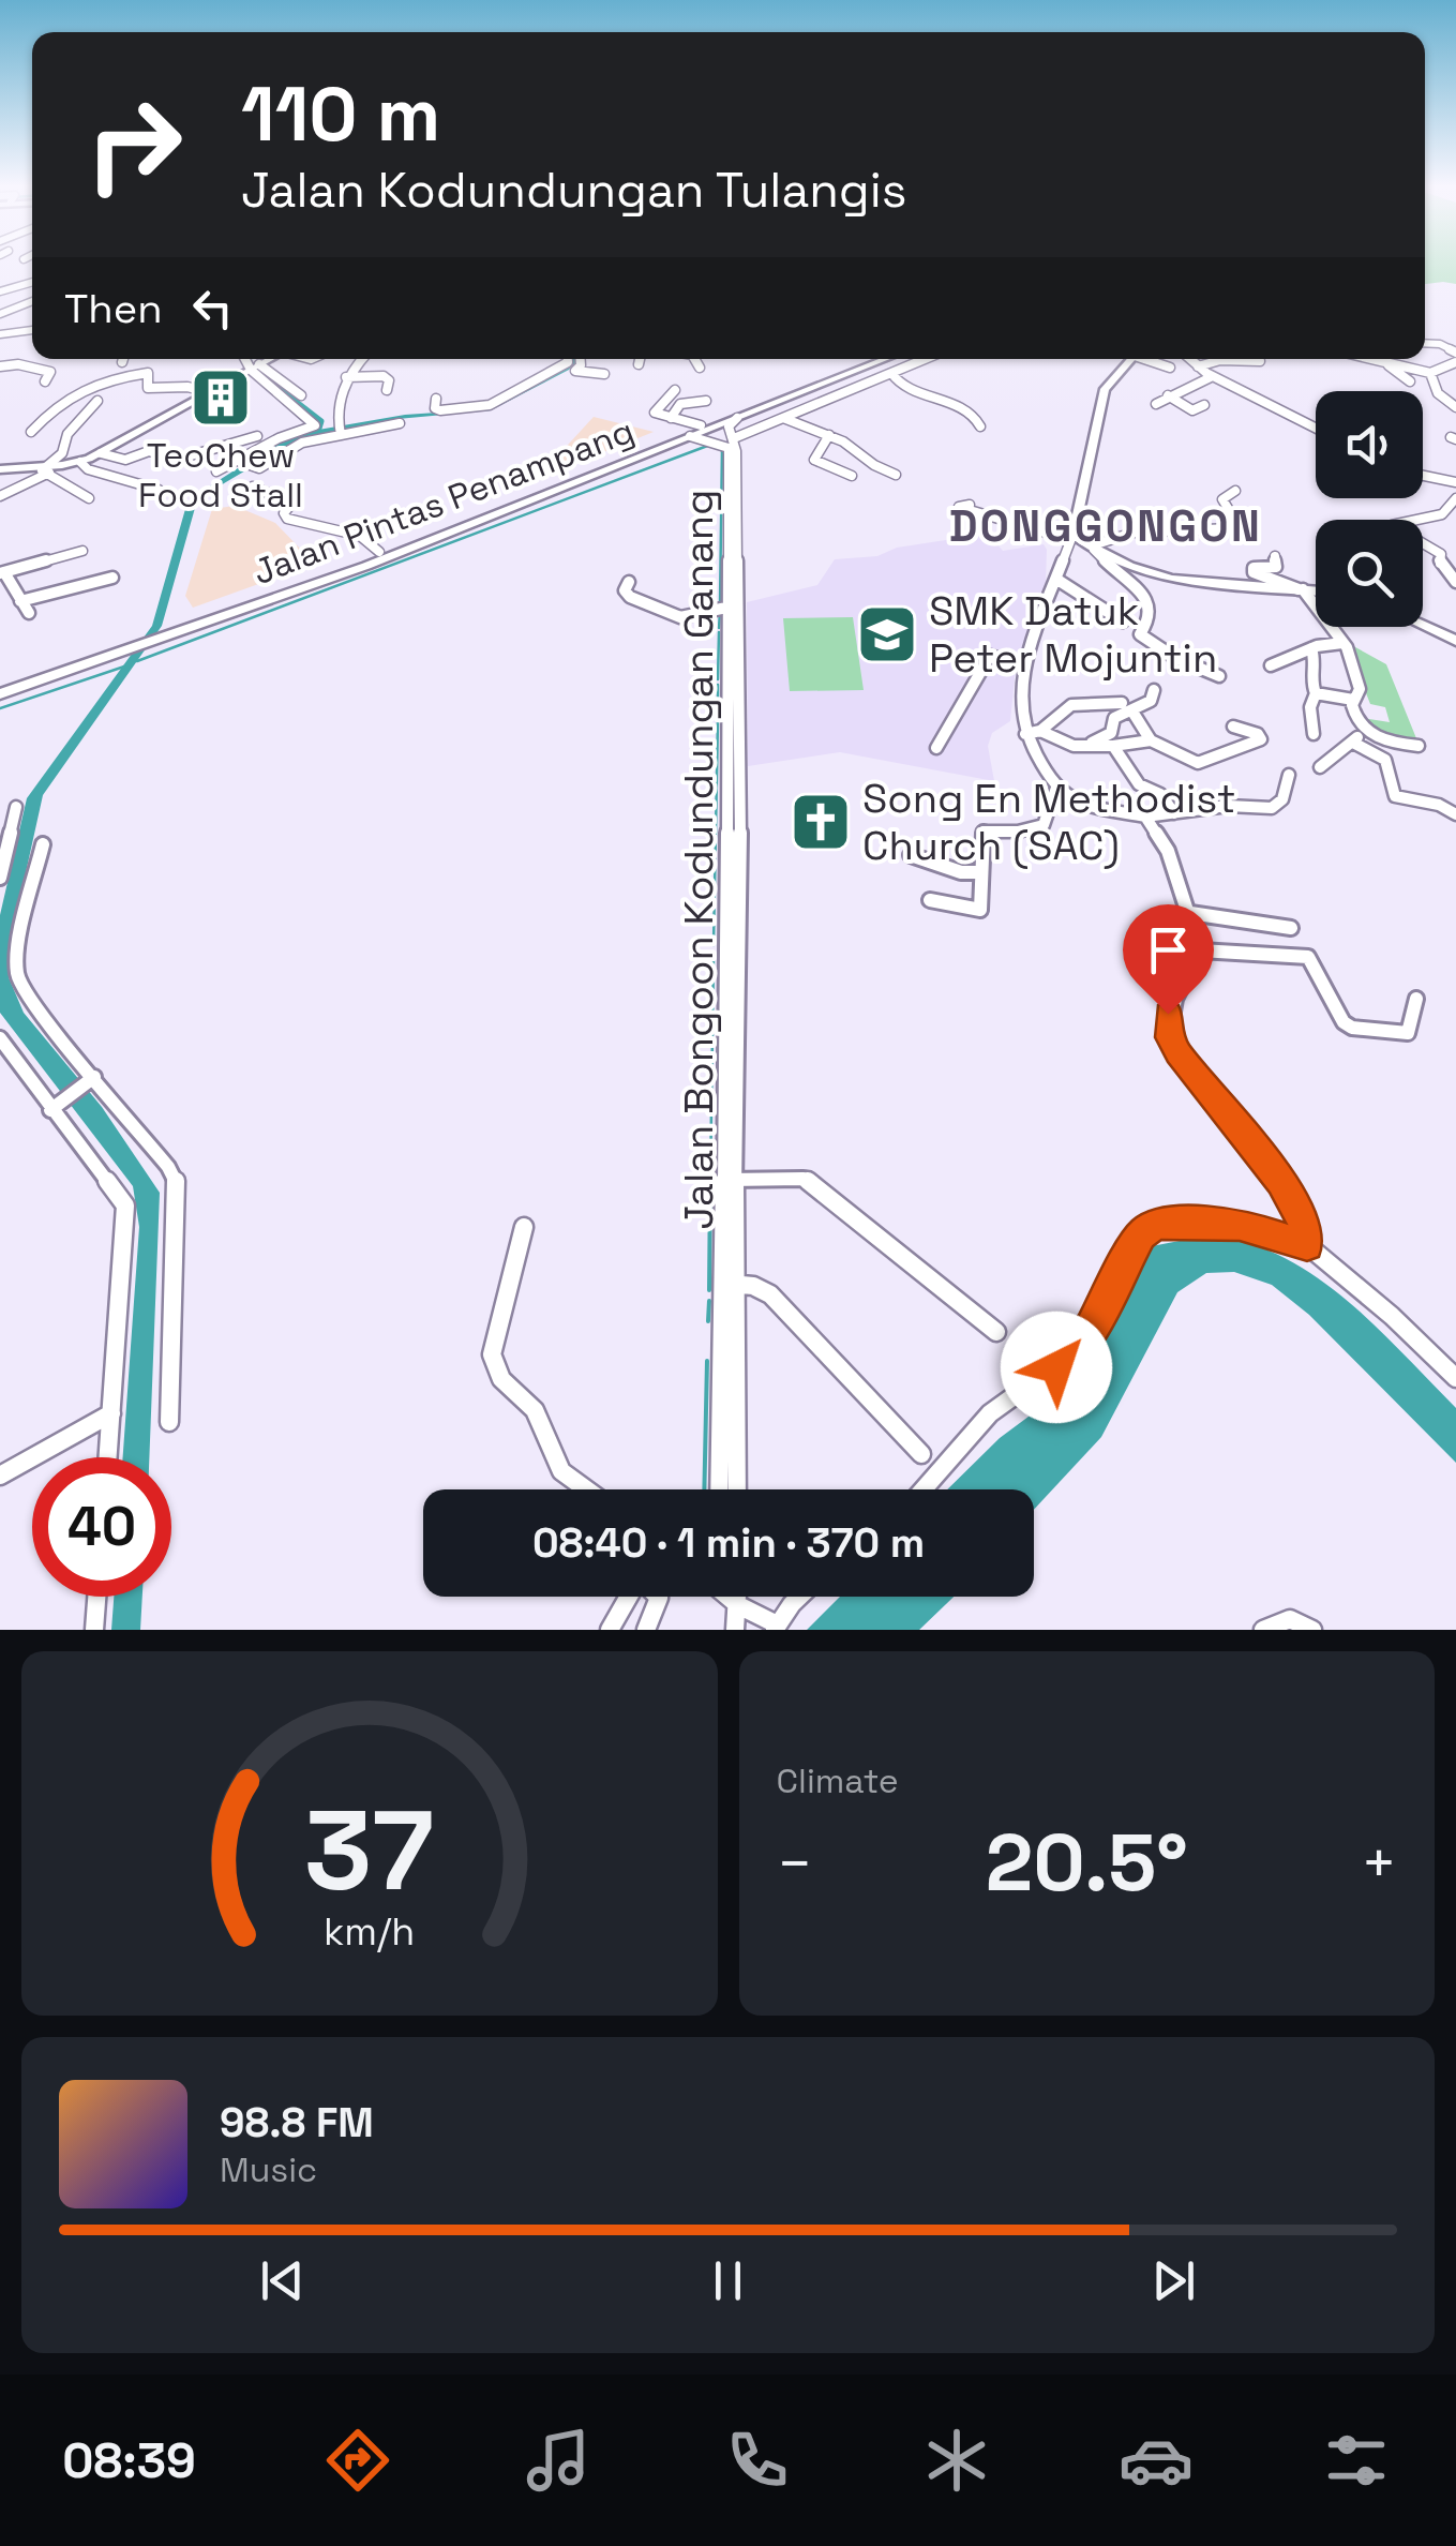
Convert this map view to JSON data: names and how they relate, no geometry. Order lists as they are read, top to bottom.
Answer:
{
  "streets": {
    "main road": ["Jalan Pintas Penampang"],
    "street": ["Jalan Bongoon Kodundungan Ganang"]
  },
  "districts": ["DONGGONGON"],
  "places": {
    "building": ["TeoChew Food Stall"],
    "school or university": ["SMK Datuk Peter Mojuntin"],
    "church": ["Song En Methodist Church (SAC)"]
  },
  "page": {
    "turn": ["110 m", "Jalan Kodundungan Tulangis"],
    "then": "Then",
    "limit": "40",
    "trip": "08:40 · 1 min · 370 m",
    "tile": "Climate",
    "heat": ["−", "20.5°", "+"],
    "song": ["98.8 FM", "Music"],
    "tabs": "08:39",
    "gauge": ["37", "km/h"]
  }
}
